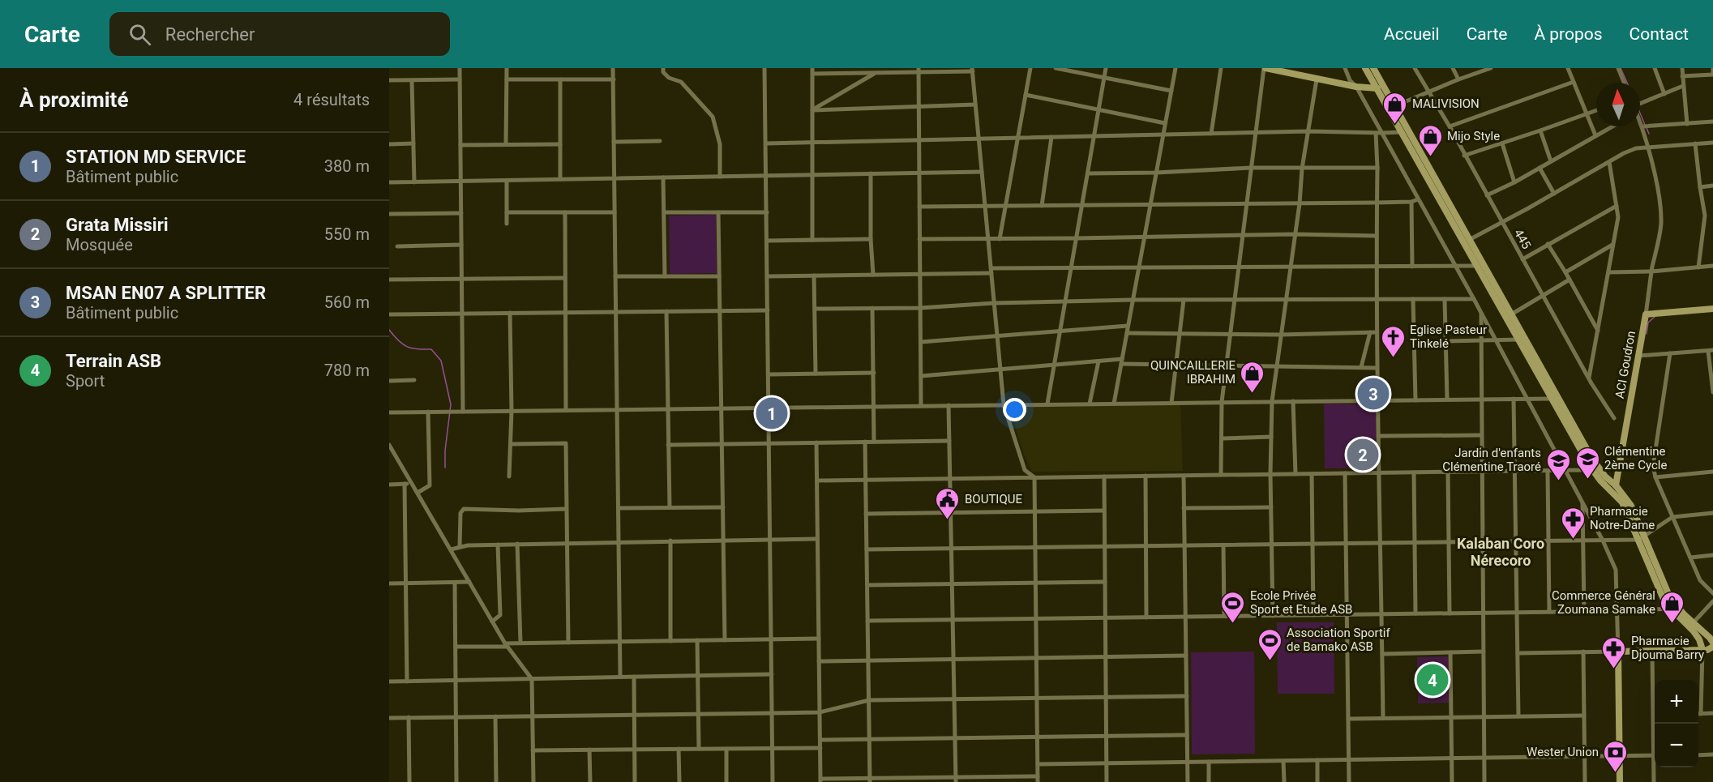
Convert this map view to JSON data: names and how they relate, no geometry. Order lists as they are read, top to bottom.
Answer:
{
  "streets": {
    "main road": ["ACI Goudron"],
    "street": ["445"]
  },
  "districts": ["Kalaban Coro Nérecoro"],
  "places": {
    "shop": [
      "MALIVISION",
      "Mijo Style",
      "QUINCAILLERIE IBRAHIM",
      "Commerce Général Zoumana Samake"
    ],
    "church": ["Eglise Pasteur Tinkelé"],
    "school or university": ["Clémentine 2ème Cycle", "Jardin d'enfants Clémentine Traoré"],
    "public building": ["BOUTIQUE"],
    "pharmacy": ["Pharmacie Notre-Dame", "Pharmacie Djouma Barry"],
    "sports": ["Ecole Privée Sport et Etude ASB", "Association Sportif de Bamako ASB"],
    "bank": ["Wester Union"]
  },
  "north": "top",
  "page": {
    "header": "Carte",
    "search": "Rechercher",
    "nav": [
      "Accueil",
      "Carte",
      "À propos",
      "Contact"
    ],
    "heading": ["À proximité", "4 résultats"],
    "list": [
      {
        "mark": "1",
        "name": "STATION MD SERVICE",
        "note": "Bâtiment public",
        "value": "380 m"
      },
      {
        "mark": "2",
        "name": "Grata Missiri",
        "note": "Mosquée",
        "value": "550 m"
      },
      {
        "mark": "3",
        "name": "MSAN EN07 A SPLITTER",
        "note": "Bâtiment public",
        "value": "560 m"
      },
      {
        "mark": "4",
        "name": "Terrain ASB",
        "note": "Sport",
        "value": "780 m"
      }
    ],
    "pins": [
      "3",
      "1",
      "2",
      "4"
    ],
    "map_buttons": ["+", "−"]
  }
}
